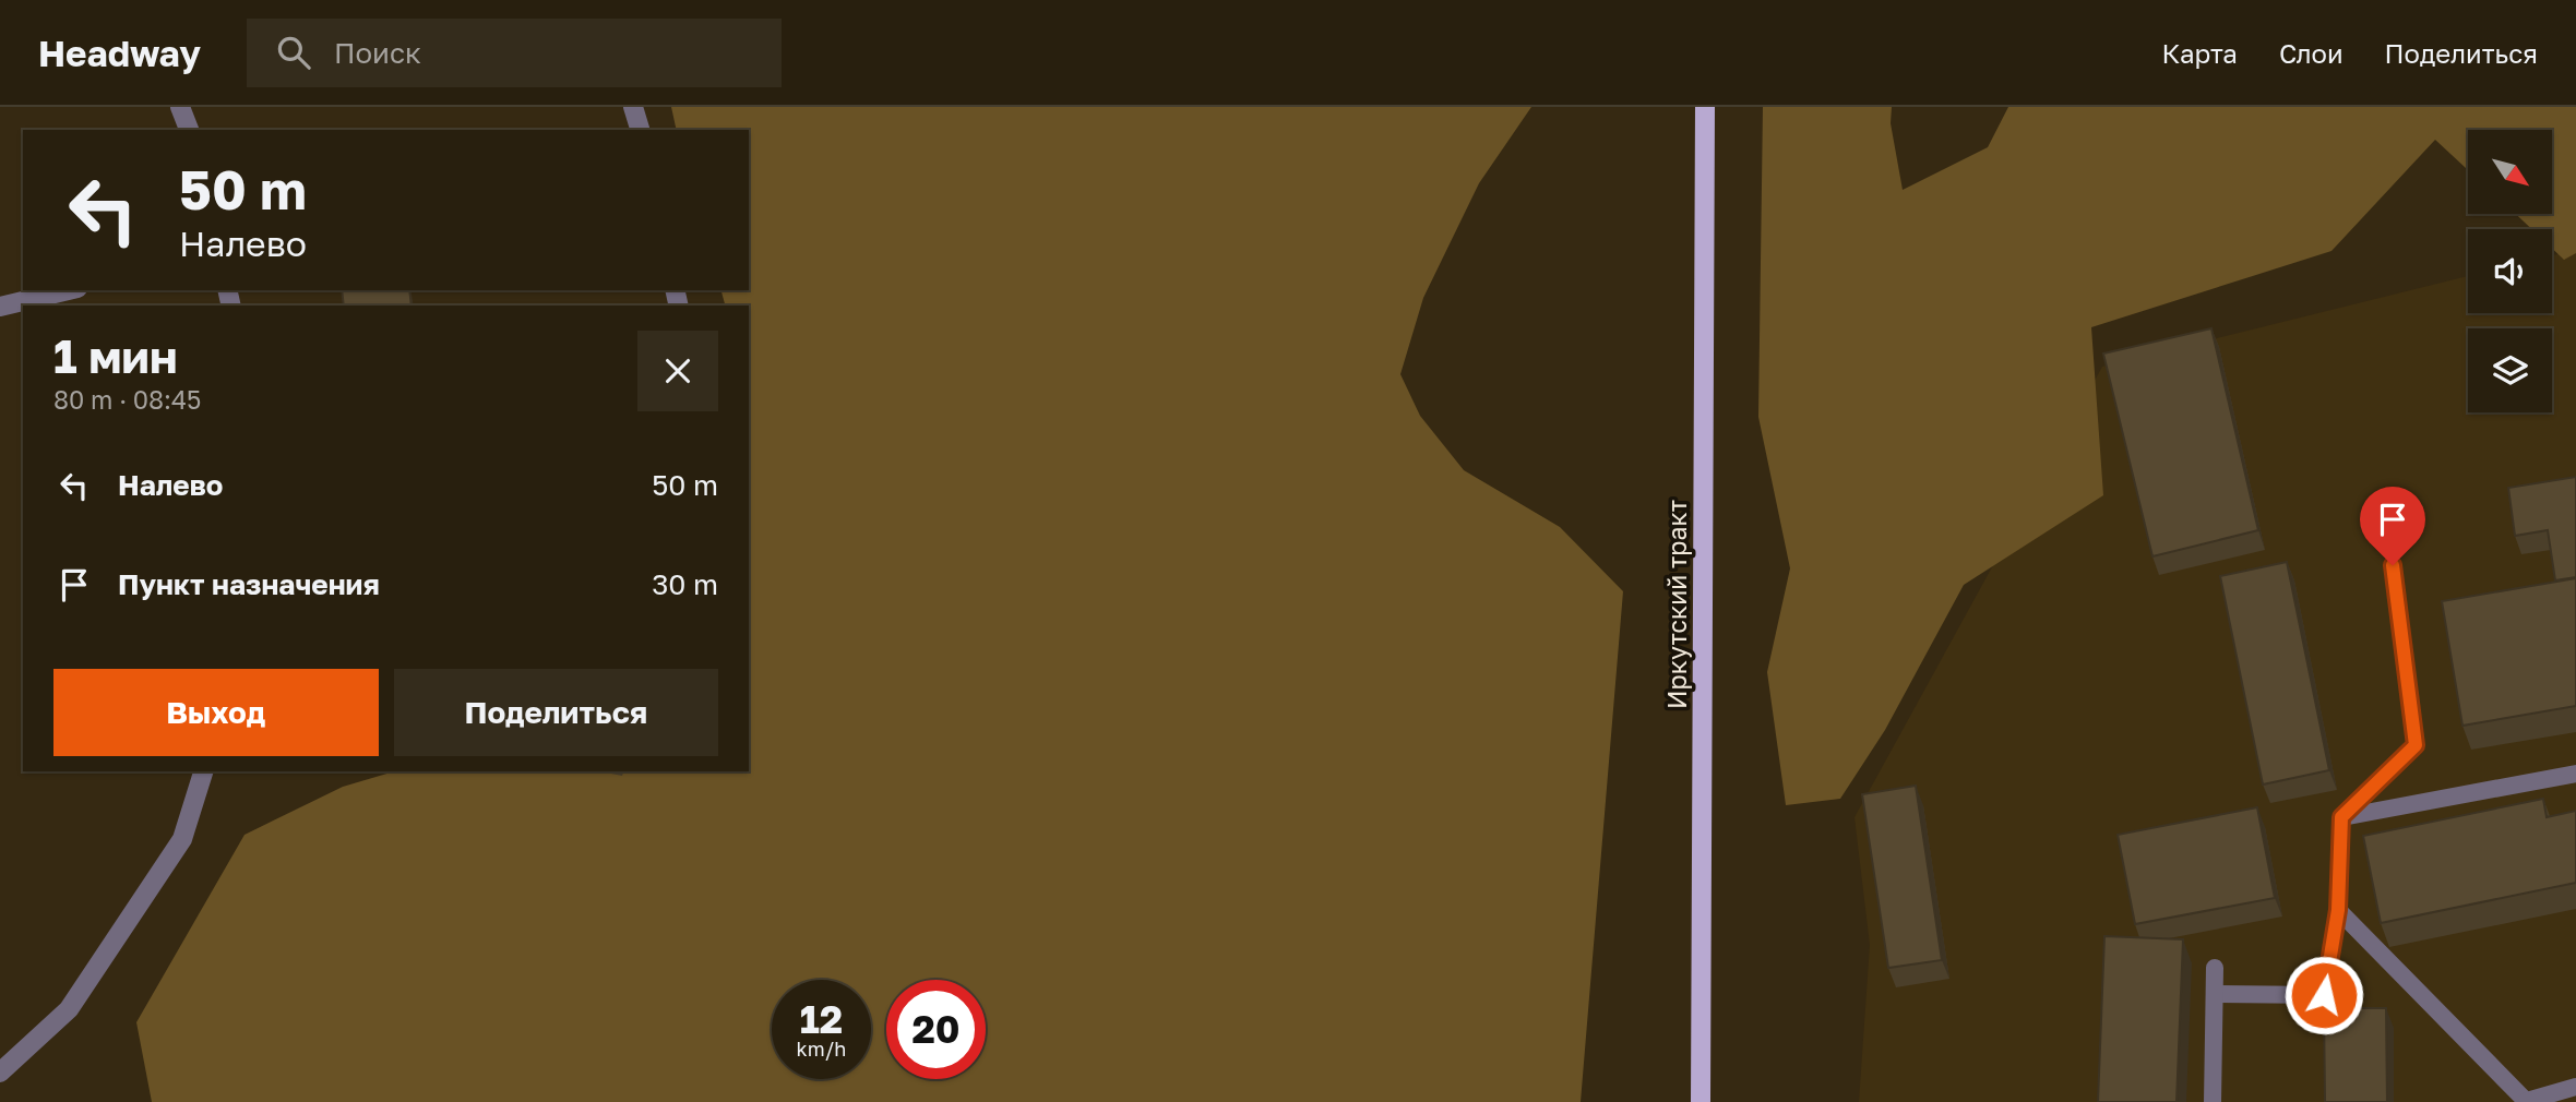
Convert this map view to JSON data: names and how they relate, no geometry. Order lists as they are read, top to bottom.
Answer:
{
  "streets": {
    "main road": ["Иркутский тракт"]
  },
  "north": "bottom right",
  "page": {
    "header": "Headway",
    "search": "Поиск",
    "nav": ["Карта", "Слои", "Поделиться"],
    "turn": ["50 m", "Налево"],
    "heading": ["1 мин", "80 m · 08:45"],
    "list": [
      {
        "name": "Налево",
        "value": "50 m"
      },
      {
        "name": "Пункт назначения",
        "value": "30 m"
      }
    ],
    "buttons": ["Выход", "Поделиться"],
    "speed": "12 km/h",
    "limit": "20"
  }
}
